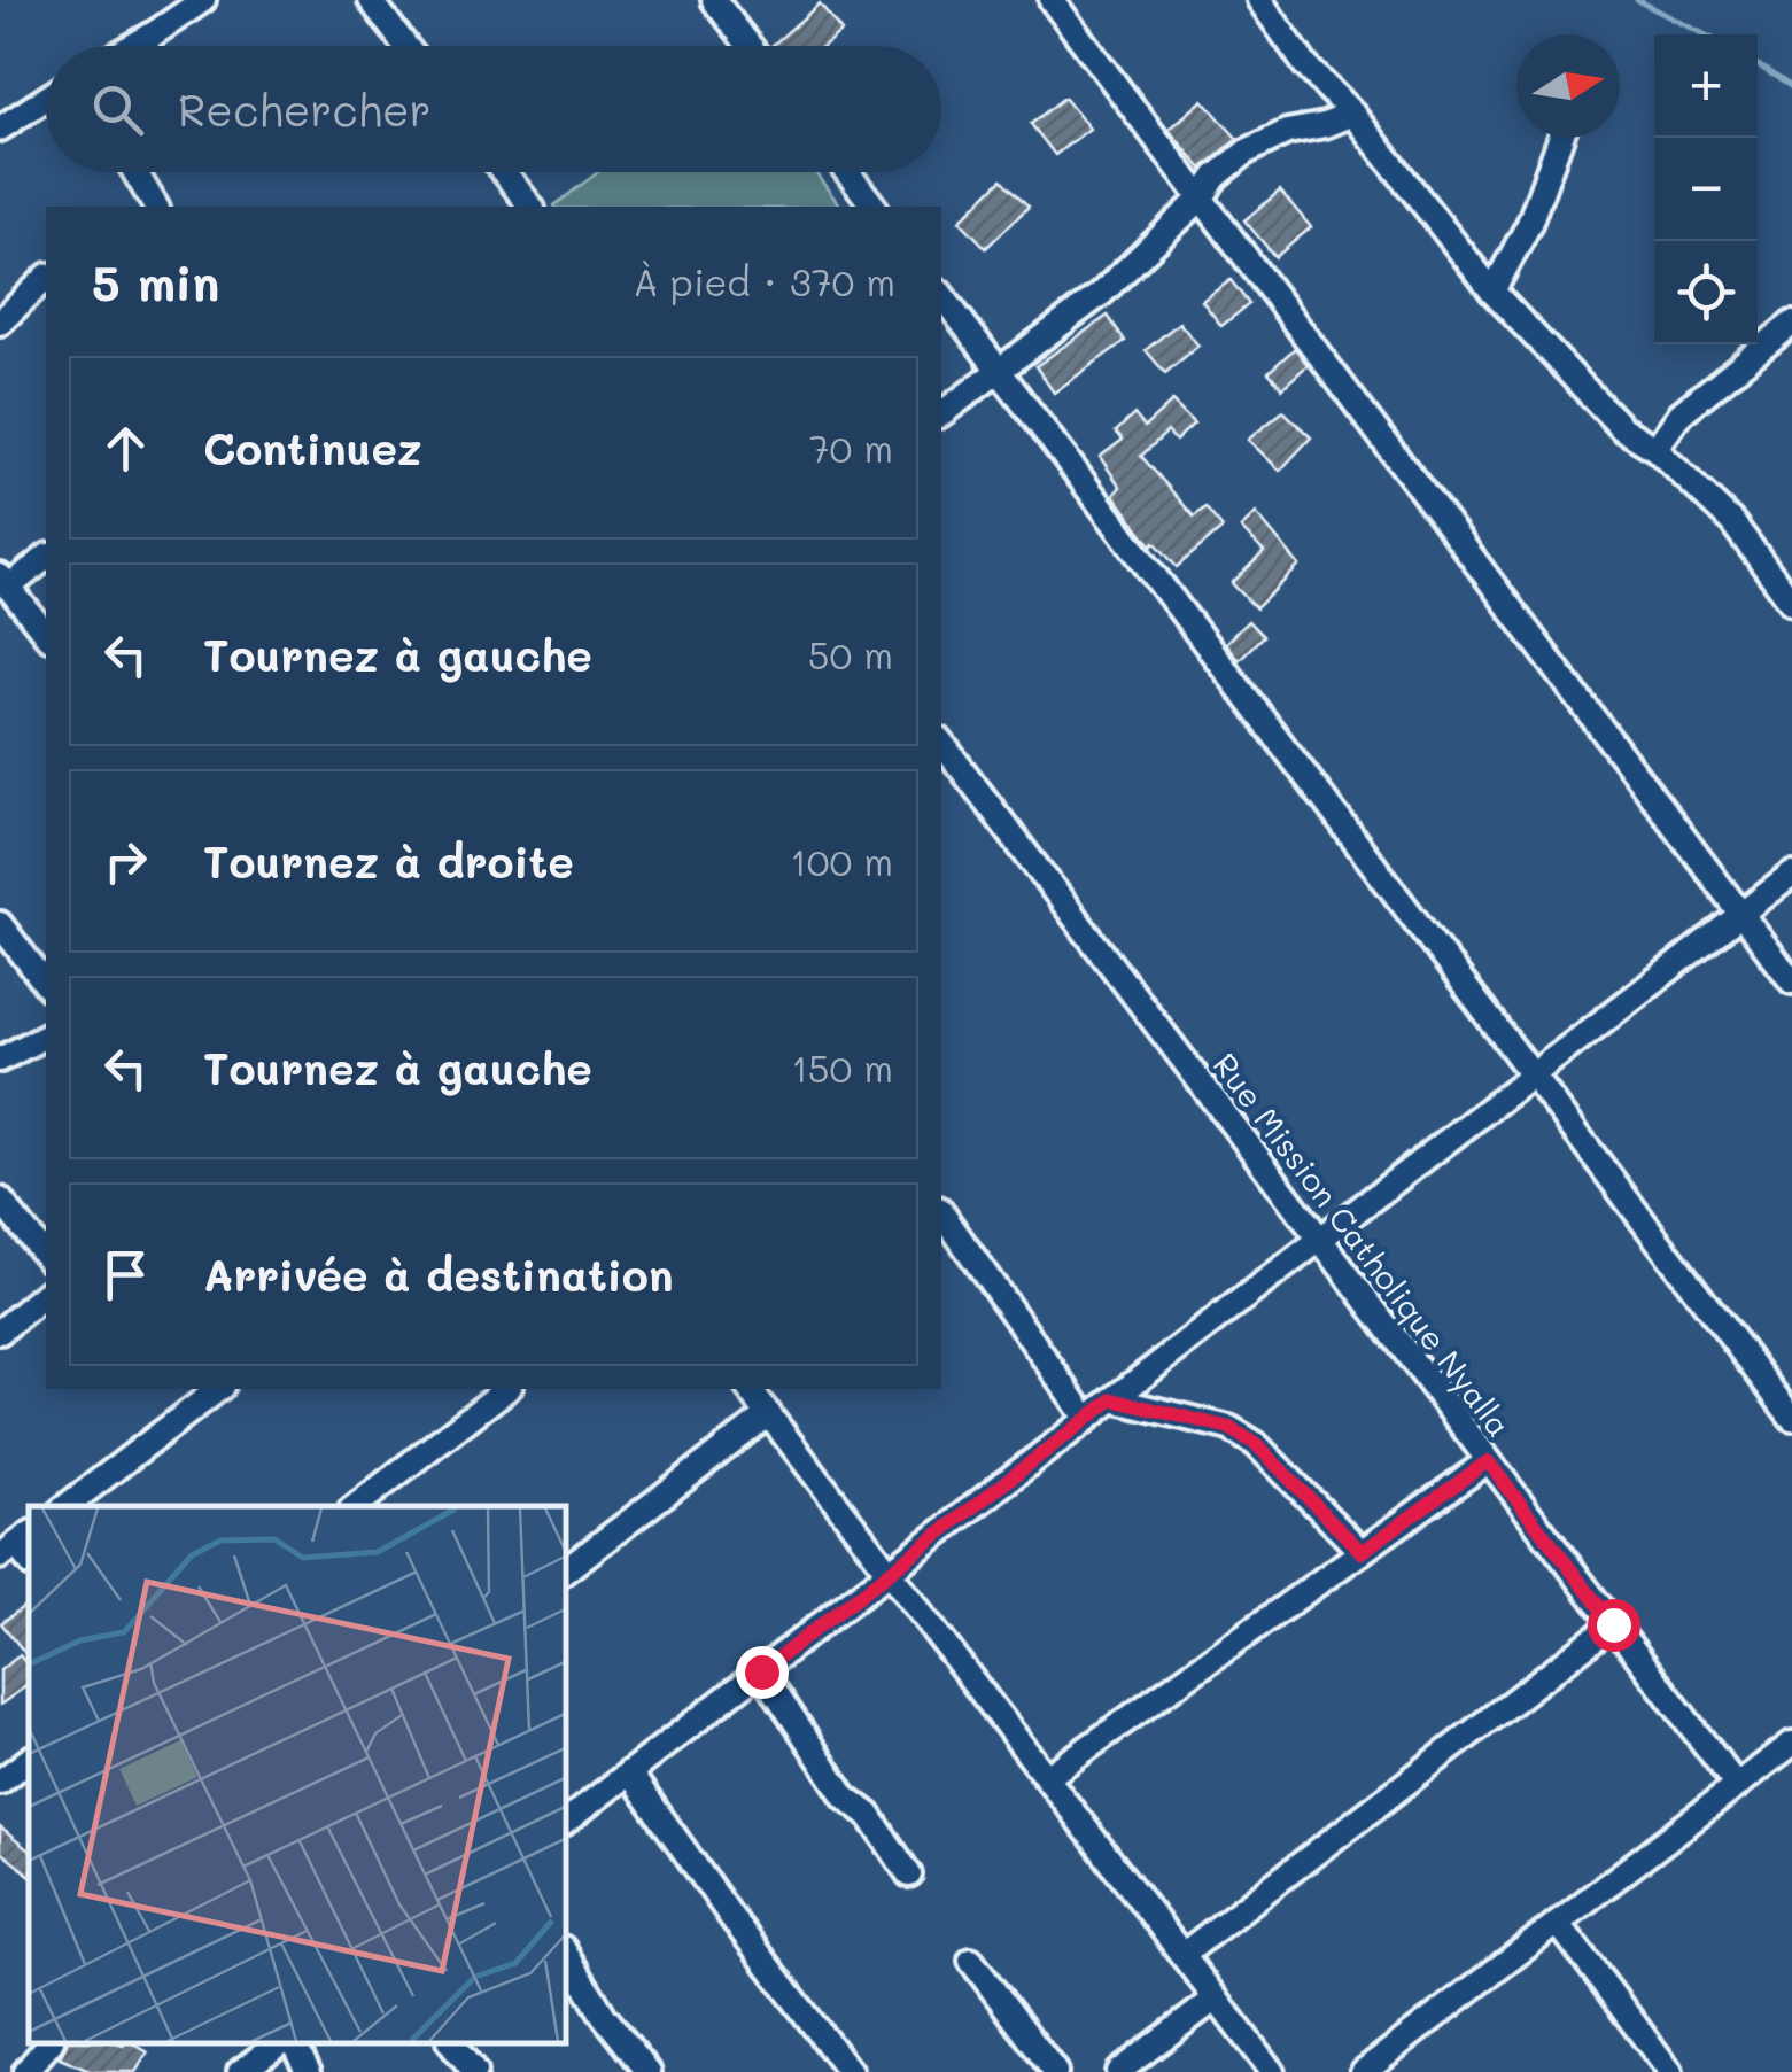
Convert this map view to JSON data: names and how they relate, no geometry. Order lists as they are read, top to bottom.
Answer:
{
  "streets": {
    "street": ["Rue Mission Catholique Nyalla"]
  },
  "north": "right",
  "page": {
    "map_buttons": ["+", "−"],
    "search": "Rechercher",
    "heading": ["5 min", "À pied · 370 m"],
    "list": [
      ["Continuez", "70 m"],
      ["Tournez à gauche", "50 m"],
      ["Tournez à droite", "100 m"],
      ["Tournez à gauche", "150 m"],
      "Arrivée à destination"
    ]
  }
}
